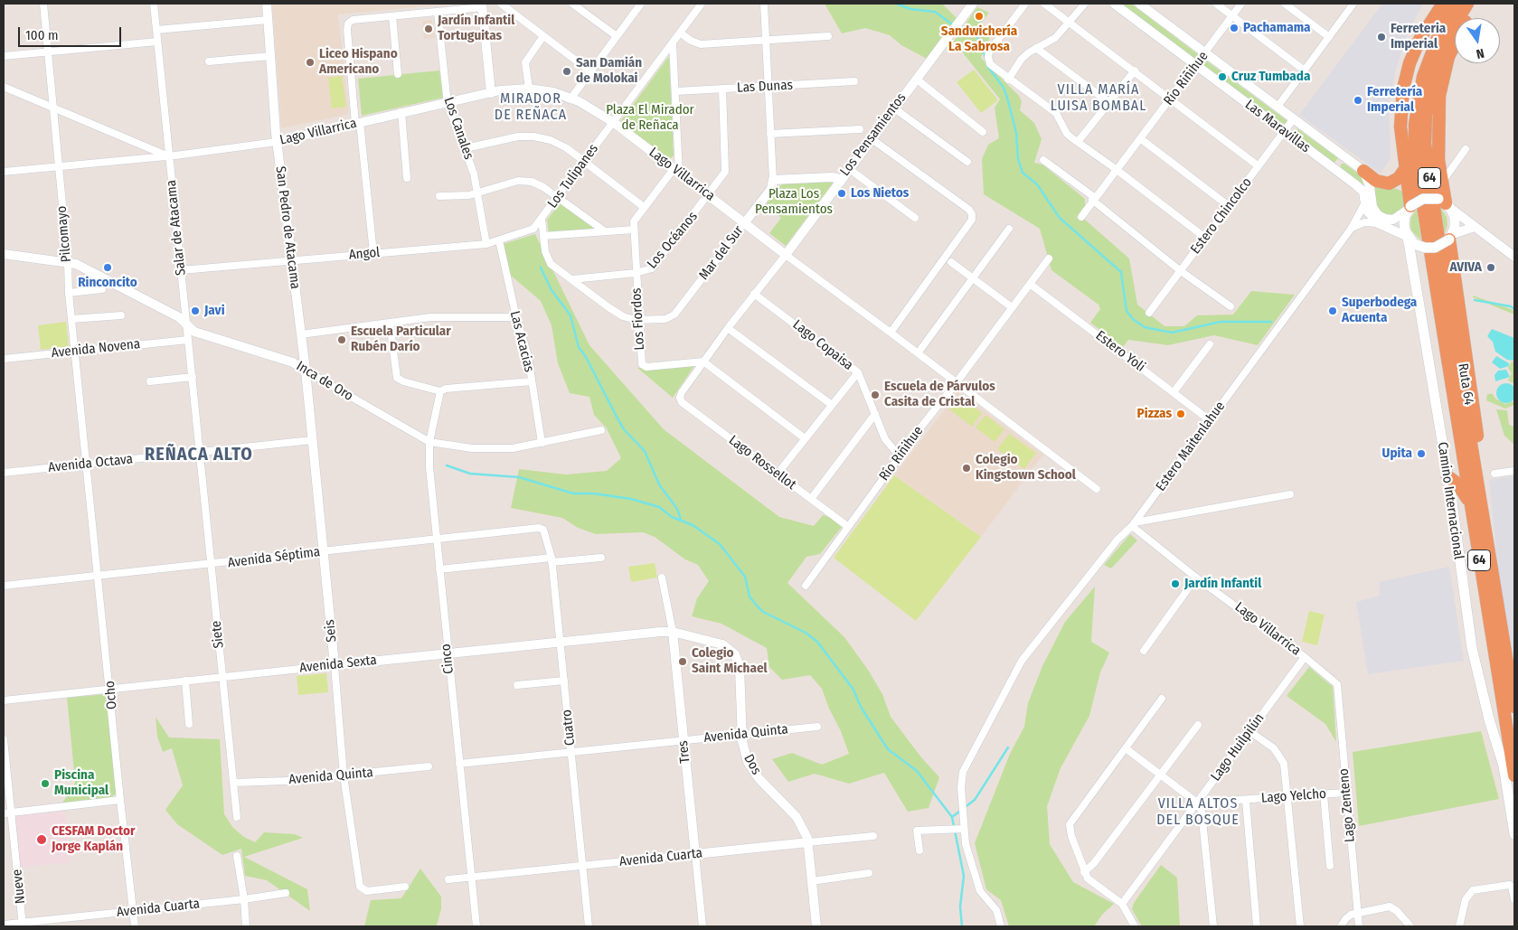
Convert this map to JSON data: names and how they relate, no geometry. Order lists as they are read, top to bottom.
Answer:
{
  "streets": {
    "highway": ["64", "Ruta 64"],
    "main road": ["Camino Internacional"],
    "street": [
      "Río Riñihue",
      "Las Dunas",
      "Las Maravillas",
      "Los Canales",
      "Lago Villarrica",
      "Los Pensamientos",
      "Los Tulipanes",
      "Estero Chincolco",
      "Salar de Atacama",
      "San Pedro de Atacama",
      "Pilcomayo",
      "Los Océanos",
      "Mar del Sur",
      "Angol",
      "Los Fiordos",
      "Las Acacias",
      "Lago Copaisa",
      "Avenida Novena",
      "Estero Yoli",
      "Inca de Oro",
      "Estero Maitenlahue",
      "Lago Rossellot",
      "Avenida Octava",
      "Avenida Séptima",
      "Seis",
      "Siete",
      "Cinco",
      "Avenida Sexta",
      "Ocho",
      "Cuatro",
      "Avenida Quinta",
      "Lago Huilpilún",
      "Tres",
      "Dos",
      "Lago Yelcho",
      "Lago Zenteno",
      "Avenida Cuarta",
      "Nueve"
    ]
  },
  "crossings": [
    ["Río Riñihue", "Las Maravillas"],
    ["Río Riñihue", "Lago Villarrica"],
    ["Río Riñihue", "Lago Copaisa"],
    ["Río Riñihue", "Estero Yoli"],
    ["Río Riñihue", "Lago Rossellot"],
    ["Las Dunas", "Los Océanos"],
    ["Las Maravillas", "Estero Chincolco"],
    ["Las Maravillas", "Estero Maitenlahue"],
    ["Las Maravillas", "Camino Internacional"],
    ["Los Canales", "Lago Villarrica"],
    ["Los Canales", "Angol"],
    ["Lago Villarrica", "Los Pensamientos"],
    ["Lago Villarrica", "Los Tulipanes"],
    ["Lago Villarrica", "Salar de Atacama"],
    ["Lago Villarrica", "San Pedro de Atacama"],
    ["Lago Villarrica", "Pilcomayo"],
    ["Lago Villarrica", "Los Océanos"],
    ["Lago Villarrica", "Mar del Sur"],
    ["Lago Villarrica", "Los Fiordos"],
    ["Lago Villarrica", "Estero Maitenlahue"],
    ["Lago Villarrica", "Lago Huilpilún"],
    ["Lago Villarrica", "Lago Zenteno"],
    ["Los Pensamientos", "Los Fiordos"],
    ["Los Pensamientos", "Lago Copaisa"],
    ["Los Pensamientos", "Lago Rossellot"],
    ["Los Tulipanes", "Mar del Sur"],
    ["Los Tulipanes", "Angol"],
    ["Salar de Atacama", "Angol"],
    ["Salar de Atacama", "Avenida Novena"],
    ["Salar de Atacama", "Inca de Oro"],
    ["Salar de Atacama", "Avenida Octava"],
    ["Salar de Atacama", "Siete"],
    ["San Pedro de Atacama", "Angol"],
    ["San Pedro de Atacama", "Inca de Oro"],
    ["San Pedro de Atacama", "Seis"],
    ["Pilcomayo", "Avenida Novena"],
    ["Pilcomayo", "Inca de Oro"],
    ["Pilcomayo", "Avenida Octava"],
    ["Pilcomayo", "Ocho"],
    ["Los Océanos", "Mar del Sur"],
    ["Los Océanos", "Los Fiordos"],
    ["Mar del Sur", "Angol"],
    ["Mar del Sur", "Los Fiordos"],
    ["Angol", "Las Acacias"],
    ["Las Acacias", "Inca de Oro"],
    ["Estero Yoli", "Estero Maitenlahue"],
    ["Inca de Oro", "Seis"],
    ["Inca de Oro", "Cinco"],
    ["Avenida Octava", "Seis"],
    ["Avenida Octava", "Siete"],
    ["Avenida Octava", "Ocho"],
    ["Avenida Séptima", "Seis"],
    ["Avenida Séptima", "Siete"],
    ["Avenida Séptima", "Cinco"],
    ["Avenida Séptima", "Ocho"],
    ["Avenida Séptima", "Cuatro"],
    ["Seis", "Avenida Sexta"],
    ["Seis", "Avenida Quinta"],
    ["Siete", "Avenida Sexta"],
    ["Siete", "Avenida Quinta"],
    ["Cinco", "Avenida Sexta"],
    ["Cinco", "Avenida Quinta"],
    ["Cinco", "Avenida Cuarta"],
    ["Avenida Sexta", "Ocho"],
    ["Avenida Sexta", "Cuatro"],
    ["Avenida Sexta", "Tres"],
    ["Avenida Sexta", "Dos"],
    ["Ocho", "Avenida Cuarta"],
    ["Cuatro", "Avenida Quinta"],
    ["Cuatro", "Avenida Cuarta"],
    ["Avenida Quinta", "Tres"],
    ["Avenida Quinta", "Dos"],
    ["Lago Huilpilún", "Lago Yelcho"],
    ["Tres", "Dos"],
    ["Tres", "Avenida Cuarta"],
    ["Dos", "Avenida Cuarta"],
    ["Lago Yelcho", "Lago Zenteno"],
    ["Avenida Cuarta", "Nueve"]
  ],
  "districts": [
    "VILLA MARÍA LUISA BOMBAL",
    "MIRADOR DE REÑACA",
    "REÑACA ALTO",
    "VILLA ALTOS DEL BOSQUE"
  ],
  "parks": ["Plaza El Mirador de Reñaca", "Plaza Los Pensamientos"],
  "places": [
    "Sandwichería La Sabrosa",
    "Pachamama",
    "Jardín Infantil Tortuguitas",
    "Ferreteria Imperial",
    "Liceo Hispano Americano",
    "San Damián de Molokai",
    "Cruz Tumbada",
    "Ferretería Imperial",
    "Los Nietos",
    "Rinconcito",
    "AVIVA",
    "Javi",
    "Superbodega Acuenta",
    "Escuela Particular Rubén Darío",
    "Escuela de Párvulos Casita de Cristal",
    "Pizzas",
    "Upita",
    "Colegio Kingstown School",
    "Jardín Infantil",
    "Colegio Saint Michael",
    "Piscina Municipal",
    "CESFAM Doctor Jorge Kaplán"
  ],
  "scale_bar": "100 m",
  "north": "bottom"
}
